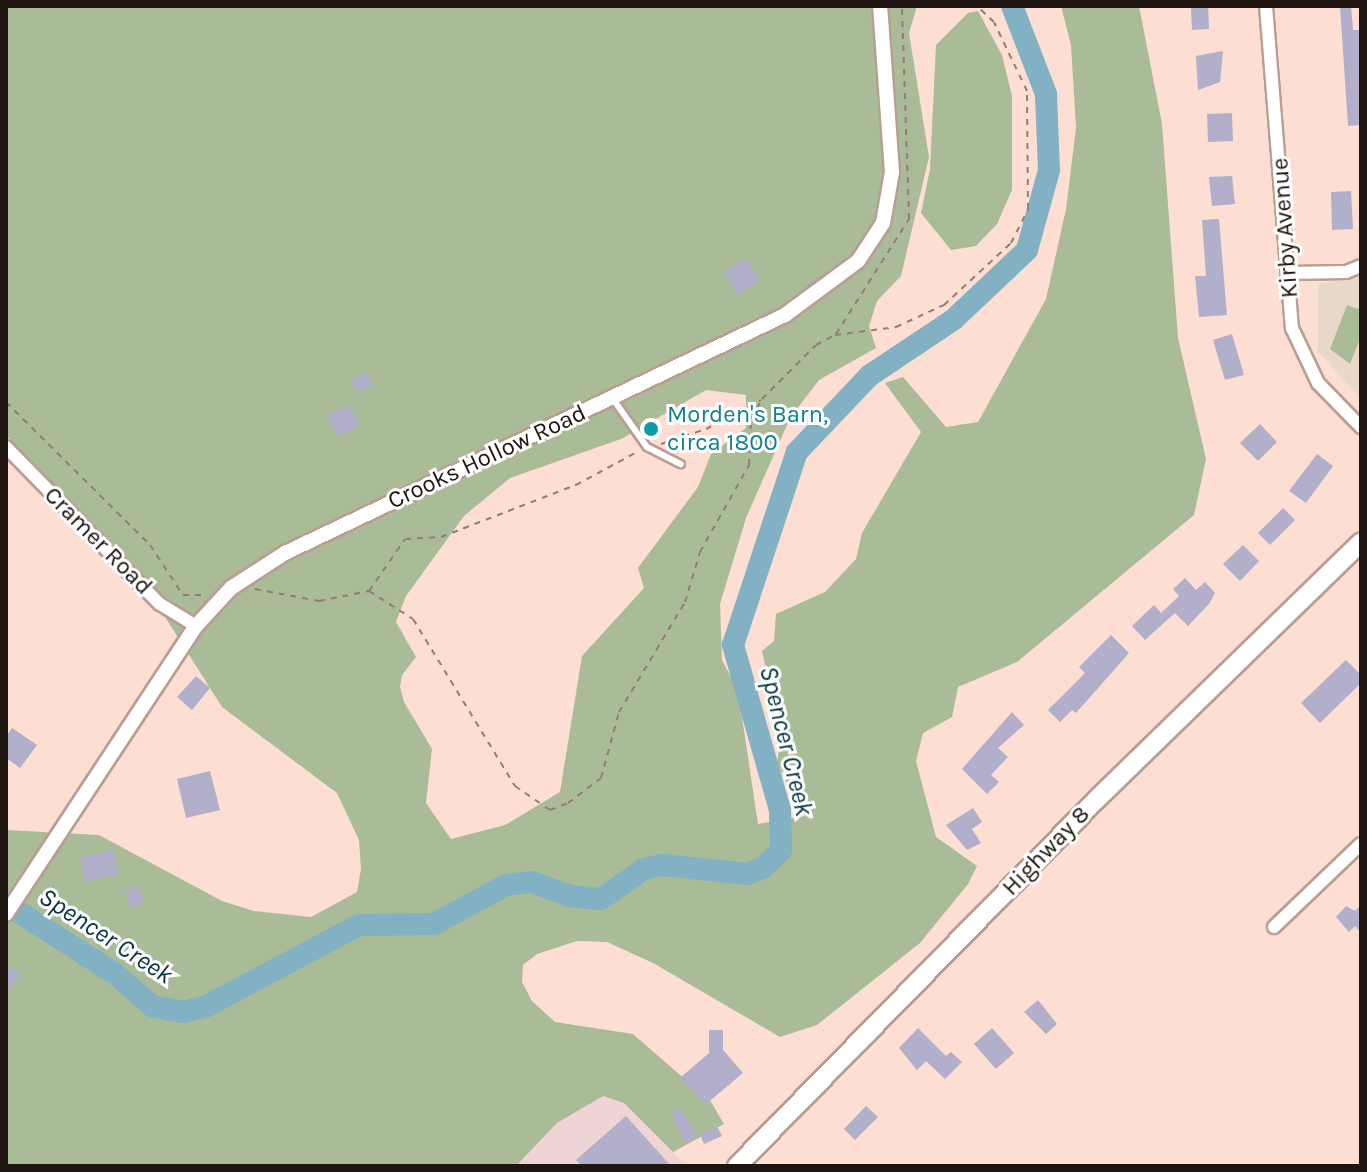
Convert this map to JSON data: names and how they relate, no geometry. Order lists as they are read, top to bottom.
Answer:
{
  "streets": {
    "main road": ["Highway 8"],
    "street": ["Kirby Avenue", "Crooks Hollow Road", "Cramer Road"]
  },
  "crossings": [
    ["Crooks Hollow Road", "Cramer Road"]
  ],
  "water": ["Spencer Creek"],
  "places": ["Morden's Barn, circa 1800"]
}
